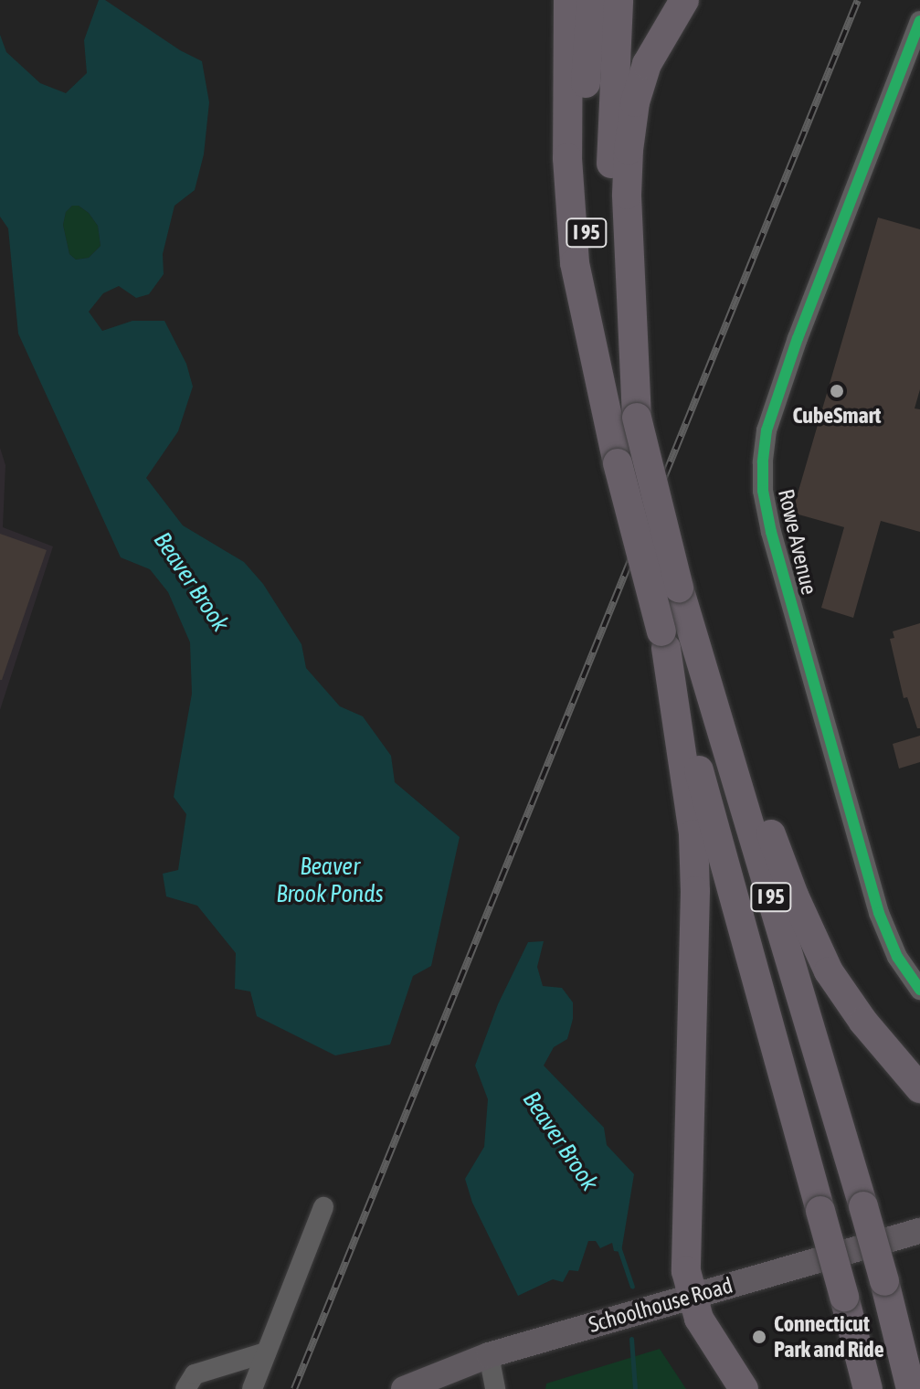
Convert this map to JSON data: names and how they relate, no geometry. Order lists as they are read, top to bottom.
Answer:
{
  "streets": {
    "highway": ["I 95"],
    "main road": ["Schoolhouse Road"],
    "street": ["Rowe Avenue"]
  },
  "water": ["Beaver Brook", "Beaver Brook Ponds"],
  "places": ["CubeSmart", "Connecticut Park and Ride"]
}
